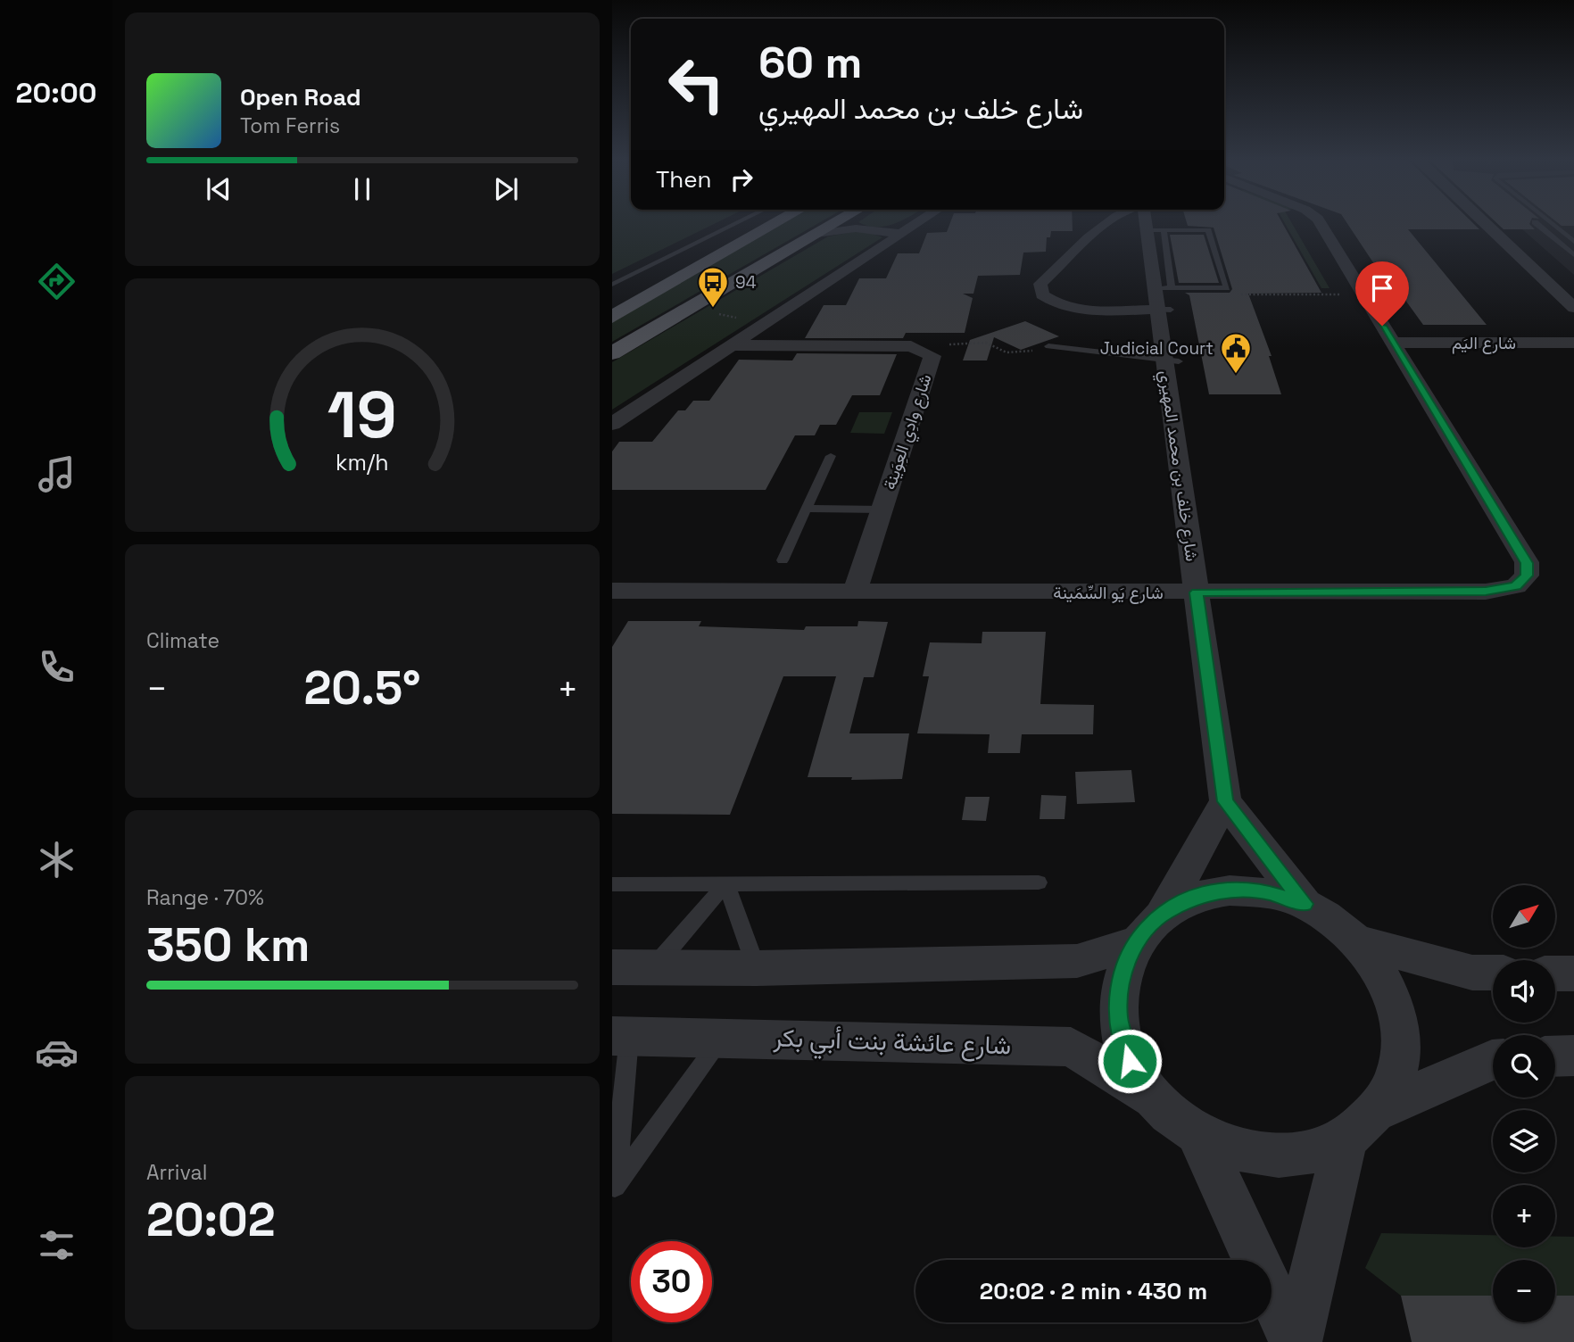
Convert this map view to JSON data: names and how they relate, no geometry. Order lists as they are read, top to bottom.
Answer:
{
  "streets": {
    "street": [
      "شارع اليَم",
      "شارع وادِي العِوَينة",
      "شارع خلف بن محمد المهيري",
      "شارع يَو السِّمَينة",
      "شارع عائشة بنت أبي بكر"
    ]
  },
  "crossings": [
    ["شارع اليَم", "شارع يَو السِّمَينة"],
    ["شارع وادِي العِوَينة", "شارع يَو السِّمَينة"],
    ["شارع خلف بن محمد المهيري", "شارع يَو السِّمَينة"]
  ],
  "places": {
    "bus stop": ["94"],
    "public building": ["Judicial Court"]
  },
  "north": "top right",
  "page": {
    "tabs": "20:00",
    "turn": ["60 m", "شارع خلف بن محمد المهيري"],
    "song": ["Open Road", "Tom Ferris"],
    "then": "Then",
    "tile": [
      "Climate",
      ["Range · 70%", "350 km"],
      ["Arrival", "20:02"]
    ],
    "heat": ["−", "20.5°", "+"],
    "map_buttons": ["+", "−"],
    "limit": "30",
    "trip": "20:02 · 2 min · 430 m",
    "gauge": ["19", "km/h"]
  }
}
